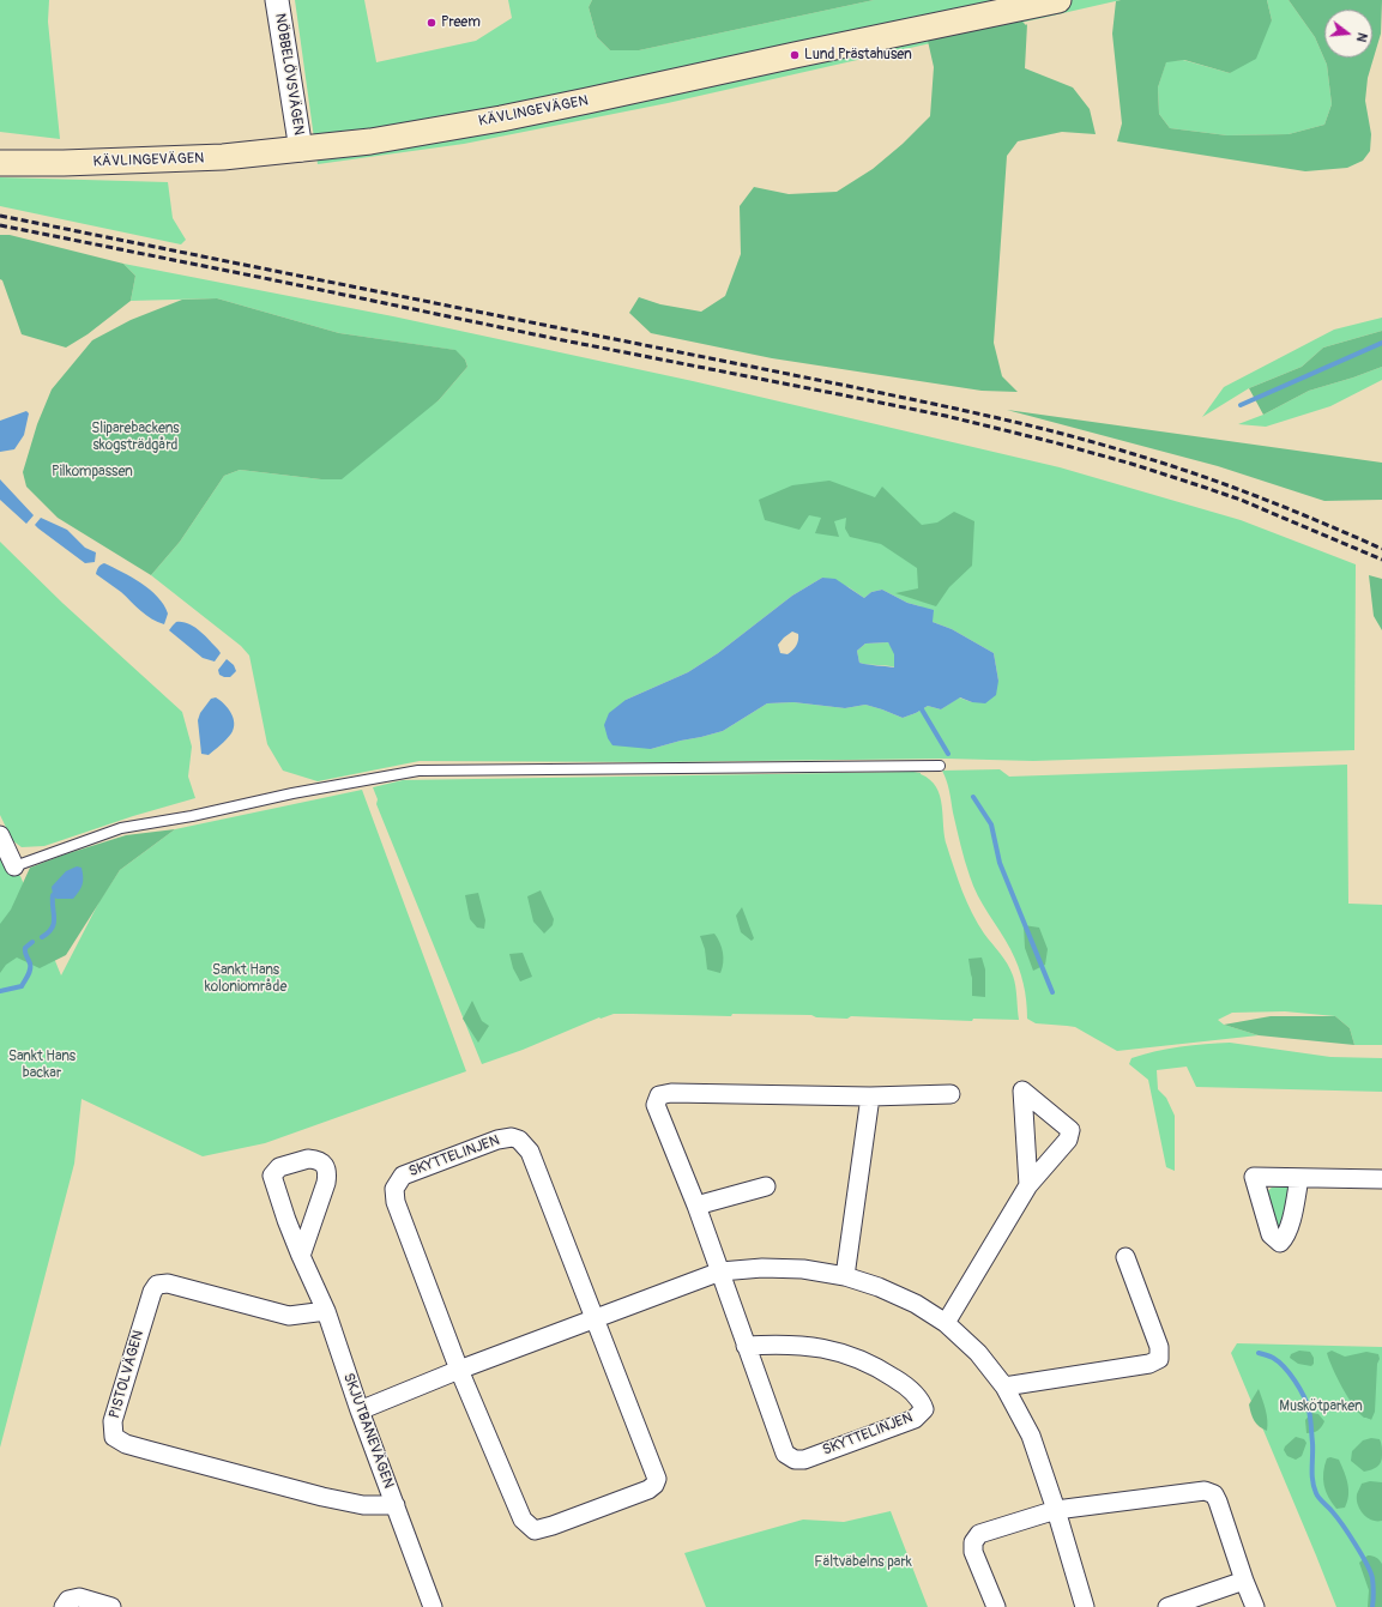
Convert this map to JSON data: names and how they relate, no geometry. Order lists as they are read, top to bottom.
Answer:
{
  "streets": {
    "main road": ["KÄVLINGEVÄGEN"],
    "street": [
      "NÖBBELÖVSVÄGEN",
      "SKYTTELINJEN",
      "PISTOLVÄGEN",
      "SKJUTBANEVÄGEN"
    ]
  },
  "crossings": [
    ["NÖBBELÖVSVÄGEN", "KÄVLINGEVÄGEN"],
    ["PISTOLVÄGEN", "SKJUTBANEVÄGEN"]
  ],
  "parks": [
    "Sliparebackens skogsträdgård",
    "Pilkompassen",
    "Sankt Hans koloniområde",
    "Sankt Hans backar",
    "Muskötparken",
    "Fältväbelns park"
  ],
  "places": ["Preem", "Lund Prästahusen"],
  "north": "right"
}
